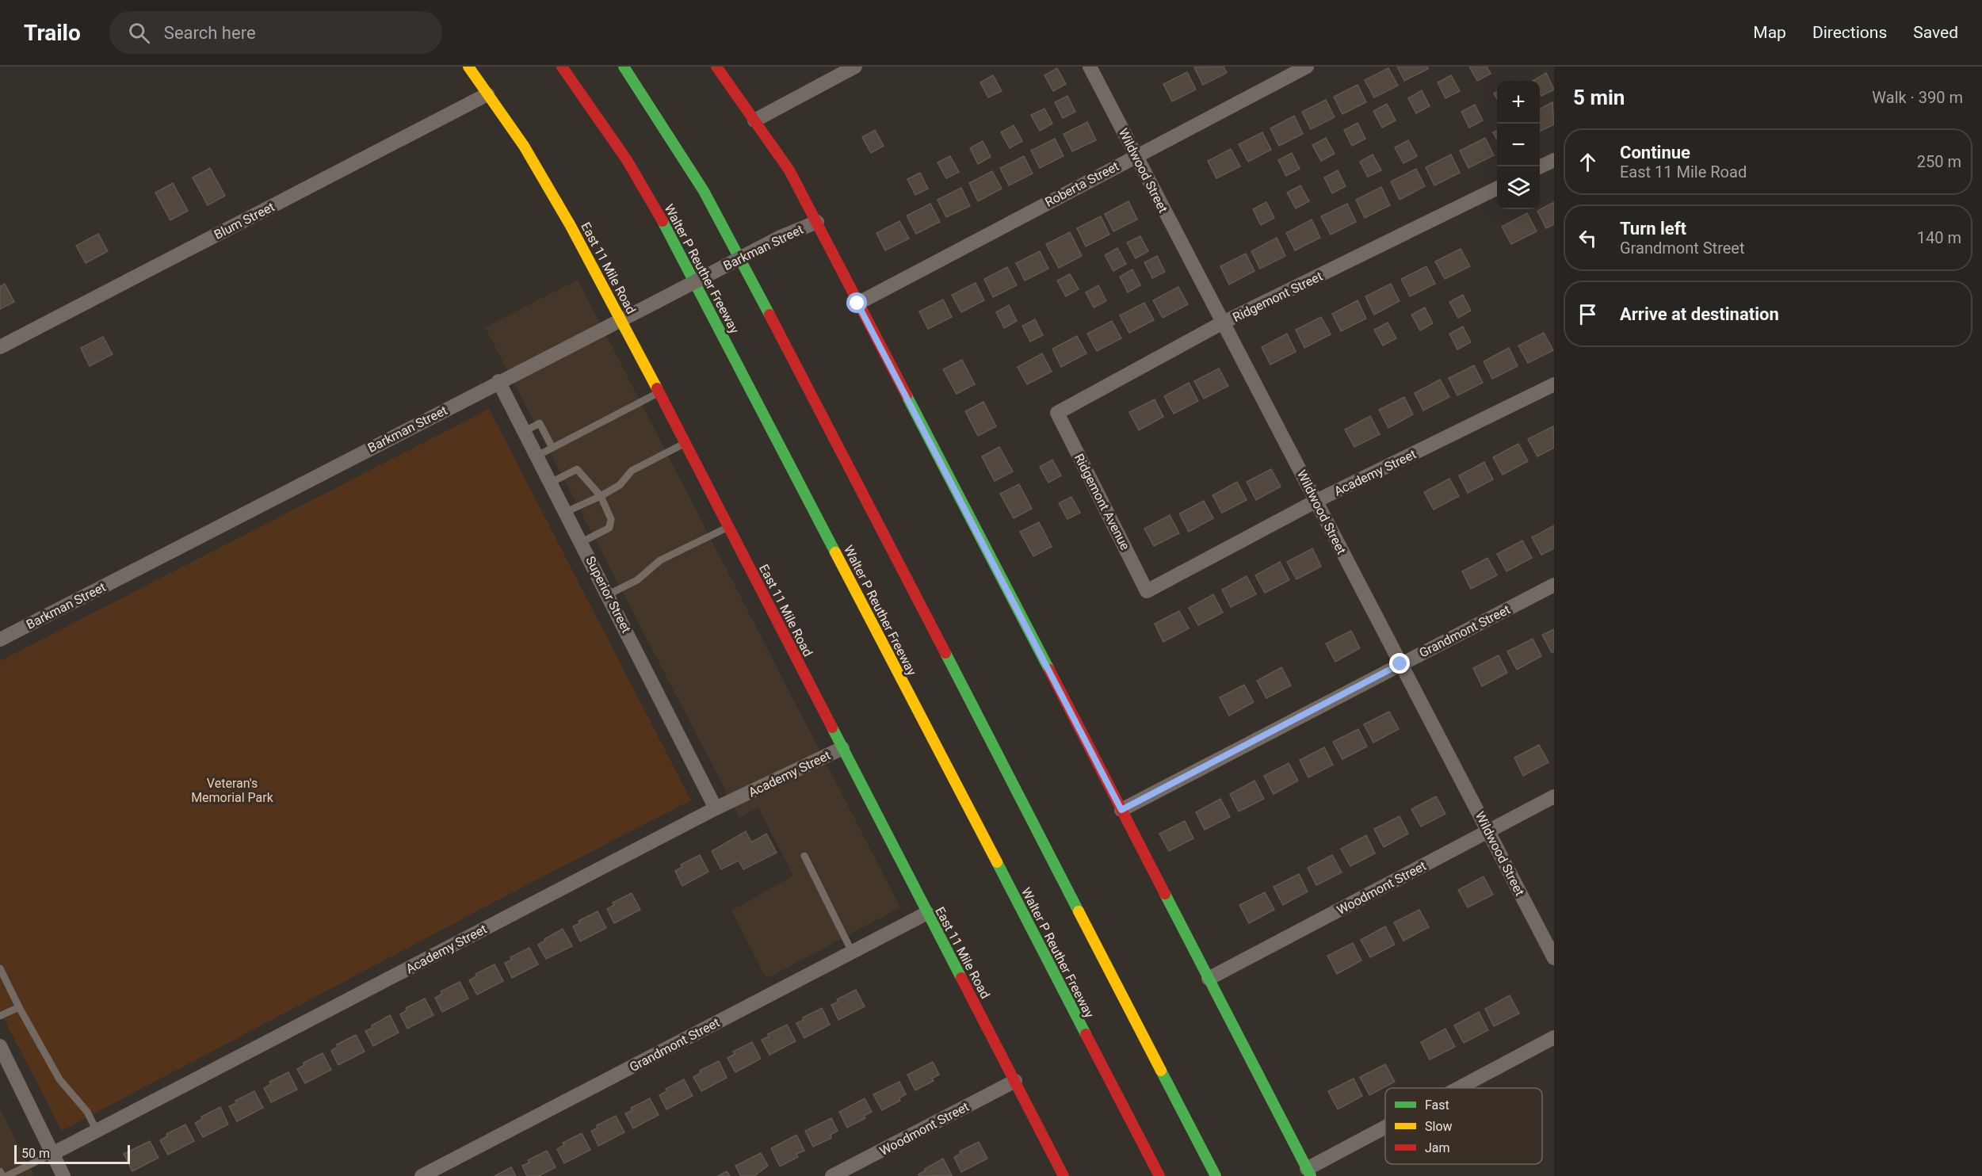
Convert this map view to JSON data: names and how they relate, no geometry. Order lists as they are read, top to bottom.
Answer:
{
  "streets": {
    "main road": ["East 11 Mile Road", "Walter P Reuther Freeway"],
    "street": [
      "Wildwood Street",
      "Roberta Street",
      "Blum Street",
      "Barkman Street",
      "Ridgemont Street",
      "Academy Street",
      "Ridgemont Avenue",
      "Superior Street",
      "Grandmont Street",
      "Woodmont Street"
    ]
  },
  "crossings": [
    ["Wildwood Street", "Roberta Street"],
    ["Wildwood Street", "Ridgemont Street"],
    ["Wildwood Street", "Academy Street"],
    ["Wildwood Street", "Grandmont Street"],
    ["Wildwood Street", "Woodmont Street"],
    ["Blum Street", "East 11 Mile Road"],
    ["Barkman Street", "East 11 Mile Road"],
    ["Barkman Street", "Superior Street"],
    ["East 11 Mile Road", "Academy Street"],
    ["East 11 Mile Road", "Grandmont Street"],
    ["East 11 Mile Road", "Woodmont Street"],
    ["Ridgemont Street", "Ridgemont Avenue"],
    ["Academy Street", "Ridgemont Avenue"],
    ["Academy Street", "Superior Street"]
  ],
  "parks": ["Veteran's Memorial Park"],
  "legend": ["Fast", "Slow", "Jam"],
  "scale_bar": "50 m",
  "page": {
    "header": "Trailo",
    "search": "Search here",
    "nav": ["Map", "Directions", "Saved"],
    "heading": ["5 min", "Walk · 390 m"],
    "map_buttons": ["+", "−"],
    "list": [
      ["Continue", "East 11 Mile Road", "250 m"],
      ["Turn left", "Grandmont Street", "140 m"],
      "Arrive at destination"
    ],
    "scale": "50 m"
  }
}
